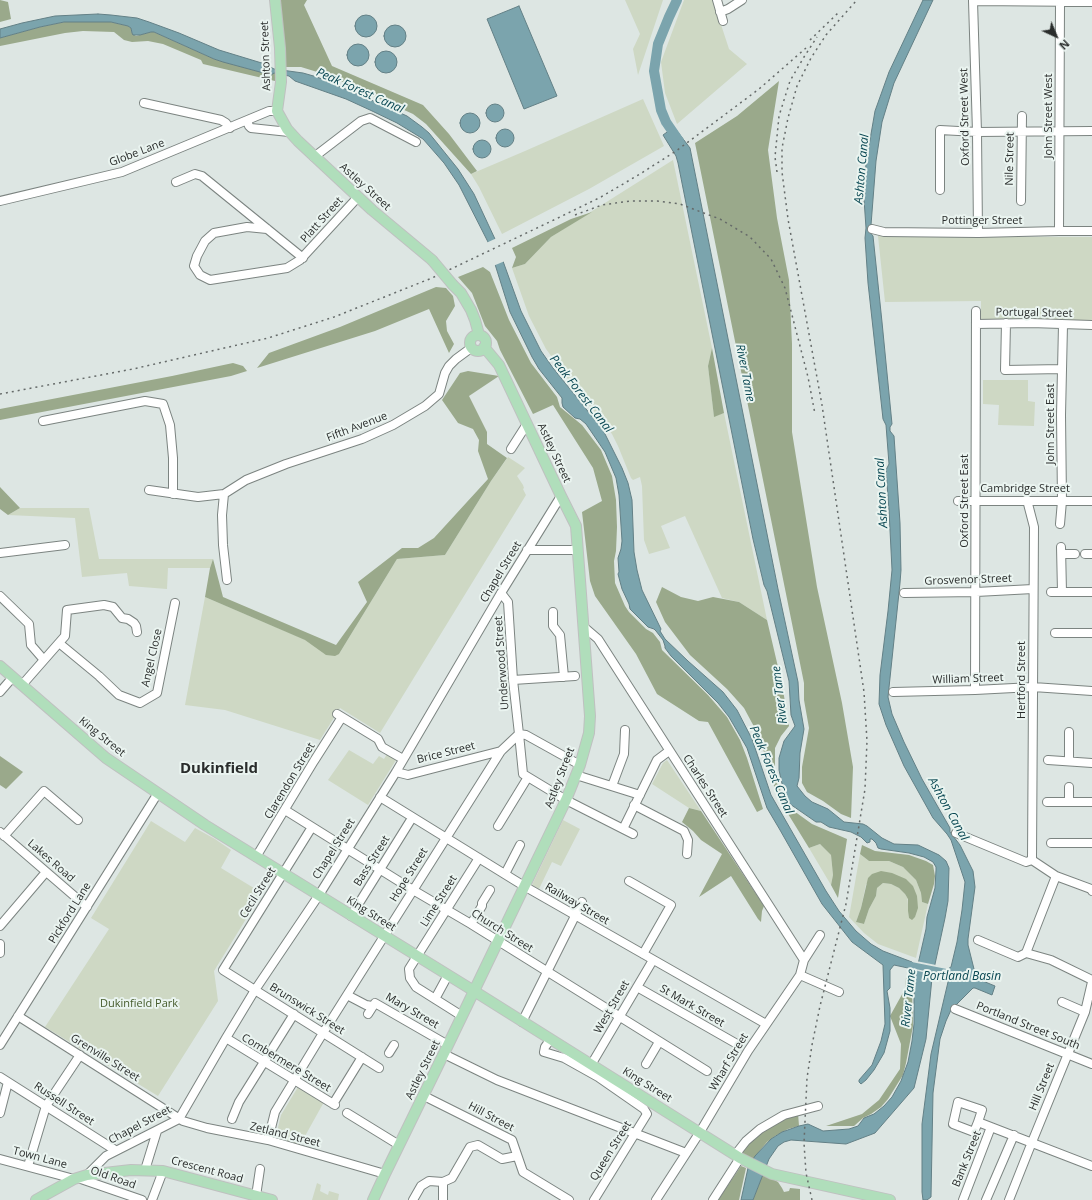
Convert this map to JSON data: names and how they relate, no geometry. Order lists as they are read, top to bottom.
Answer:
{
  "streets": {
    "main road": [
      "Ashton Street",
      "Astley Street",
      "King Street",
      "Crescent Road"
    ],
    "street": [
      "John Street West",
      "Oxford Street West",
      "Globe Lane",
      "Nile Street",
      "Platt Street",
      "Pottinger Street",
      "Portugal Street",
      "John Street East",
      "Fifth Avenue",
      "Cambridge Street",
      "Oxford Street East",
      "Chapel Street",
      "Grosvenor Street",
      "Angel Close",
      "Underwood Street",
      "William Street",
      "Hertford Street",
      "Brice Street",
      "Clarendon Street",
      "Charles Street",
      "Lakes Road",
      "Bass Street",
      "Hope Street",
      "Cecil Street",
      "Lime Street",
      "Railway Street",
      "Pickford Lane",
      "Church Street",
      "St Mark Street",
      "West Street",
      "Brunswick Street",
      "Mary Street",
      "Portland Street South",
      "Grenville Street",
      "Wharf Street",
      "Combermere Street",
      "Hill Street",
      "Russell Street",
      "Zetland Street",
      "Queen Street",
      "Town Lane",
      "Bank Street",
      "Old Road"
    ]
  },
  "crossings": [
    ["Ashton Street", "Globe Lane"],
    ["Ashton Street", "Astley Street"],
    ["John Street West", "Oxford Street West"],
    ["John Street West", "Pottinger Street"],
    ["Oxford Street West", "Pottinger Street"],
    ["Globe Lane", "Astley Street"],
    ["Astley Street", "Platt Street"],
    ["Astley Street", "Fifth Avenue"],
    ["Astley Street", "Chapel Street"],
    ["Astley Street", "King Street"],
    ["Astley Street", "Charles Street"],
    ["Astley Street", "Lime Street"],
    ["Astley Street", "Railway Street"],
    ["Astley Street", "Church Street"],
    ["Astley Street", "Mary Street"],
    ["Astley Street", "Hill Street"],
    ["Astley Street", "Zetland Street"],
    ["Portugal Street", "John Street East"],
    ["Portugal Street", "Oxford Street East"],
    ["John Street East", "Cambridge Street"],
    ["Cambridge Street", "Oxford Street East"],
    ["Cambridge Street", "Hertford Street"],
    ["Oxford Street East", "Grosvenor Street"],
    ["Oxford Street East", "William Street"],
    ["Chapel Street", "Underwood Street"],
    ["Chapel Street", "King Street"],
    ["Chapel Street", "Brice Street"],
    ["Chapel Street", "Clarendon Street"],
    ["Chapel Street", "Railway Street"],
    ["Chapel Street", "Church Street"],
    ["Chapel Street", "Brunswick Street"],
    ["Chapel Street", "Grenville Street"],
    ["Chapel Street", "Combermere Street"],
    ["Chapel Street", "Russell Street"],
    ["Chapel Street", "Zetland Street"],
    ["Chapel Street", "Town Lane"],
    ["Chapel Street", "Crescent Road"],
    ["Chapel Street", "Old Road"],
    ["Grosvenor Street", "Hertford Street"],
    ["Underwood Street", "Hope Street"],
    ["William Street", "Hertford Street"],
    ["King Street", "Clarendon Street"],
    ["King Street", "Bass Street"],
    ["King Street", "Hope Street"],
    ["King Street", "Cecil Street"],
    ["King Street", "Lime Street"],
    ["King Street", "Pickford Lane"],
    ["King Street", "West Street"],
    ["King Street", "Wharf Street"],
    ["King Street", "Queen Street"],
    ["Brice Street", "Hope Street"],
    ["Clarendon Street", "Church Street"],
    ["Charles Street", "Wharf Street"],
    ["Lakes Road", "Pickford Lane"],
    ["Bass Street", "Railway Street"],
    ["Bass Street", "Church Street"],
    ["Hope Street", "Railway Street"],
    ["Hope Street", "Church Street"],
    ["Hope Street", "Brunswick Street"],
    ["Hope Street", "Combermere Street"],
    ["Hope Street", "Zetland Street"],
    ["Cecil Street", "Church Street"],
    ["Cecil Street", "Brunswick Street"],
    ["Lime Street", "Railway Street"],
    ["Lime Street", "Church Street"],
    ["Railway Street", "West Street"],
    ["Railway Street", "Wharf Street"],
    ["Pickford Lane", "Grenville Street"],
    ["Church Street", "West Street"],
    ["St Mark Street", "West Street"],
    ["Brunswick Street", "Combermere Street"],
    ["Mary Street", "Wharf Street"],
    ["Mary Street", "Queen Street"],
    ["Portland Street South", "Hill Street"],
    ["Grenville Street", "Zetland Street"],
    ["Town Lane", "Crescent Road"],
    ["Town Lane", "Old Road"],
    ["Crescent Road", "Old Road"]
  ],
  "districts": ["Dukinfield"],
  "water": [
    "Peak Forest Canal",
    "Ashton Canal",
    "River Tame",
    "Portland Basin"
  ],
  "parks": ["Dukinfield Park"],
  "north": "bottom right"
}
